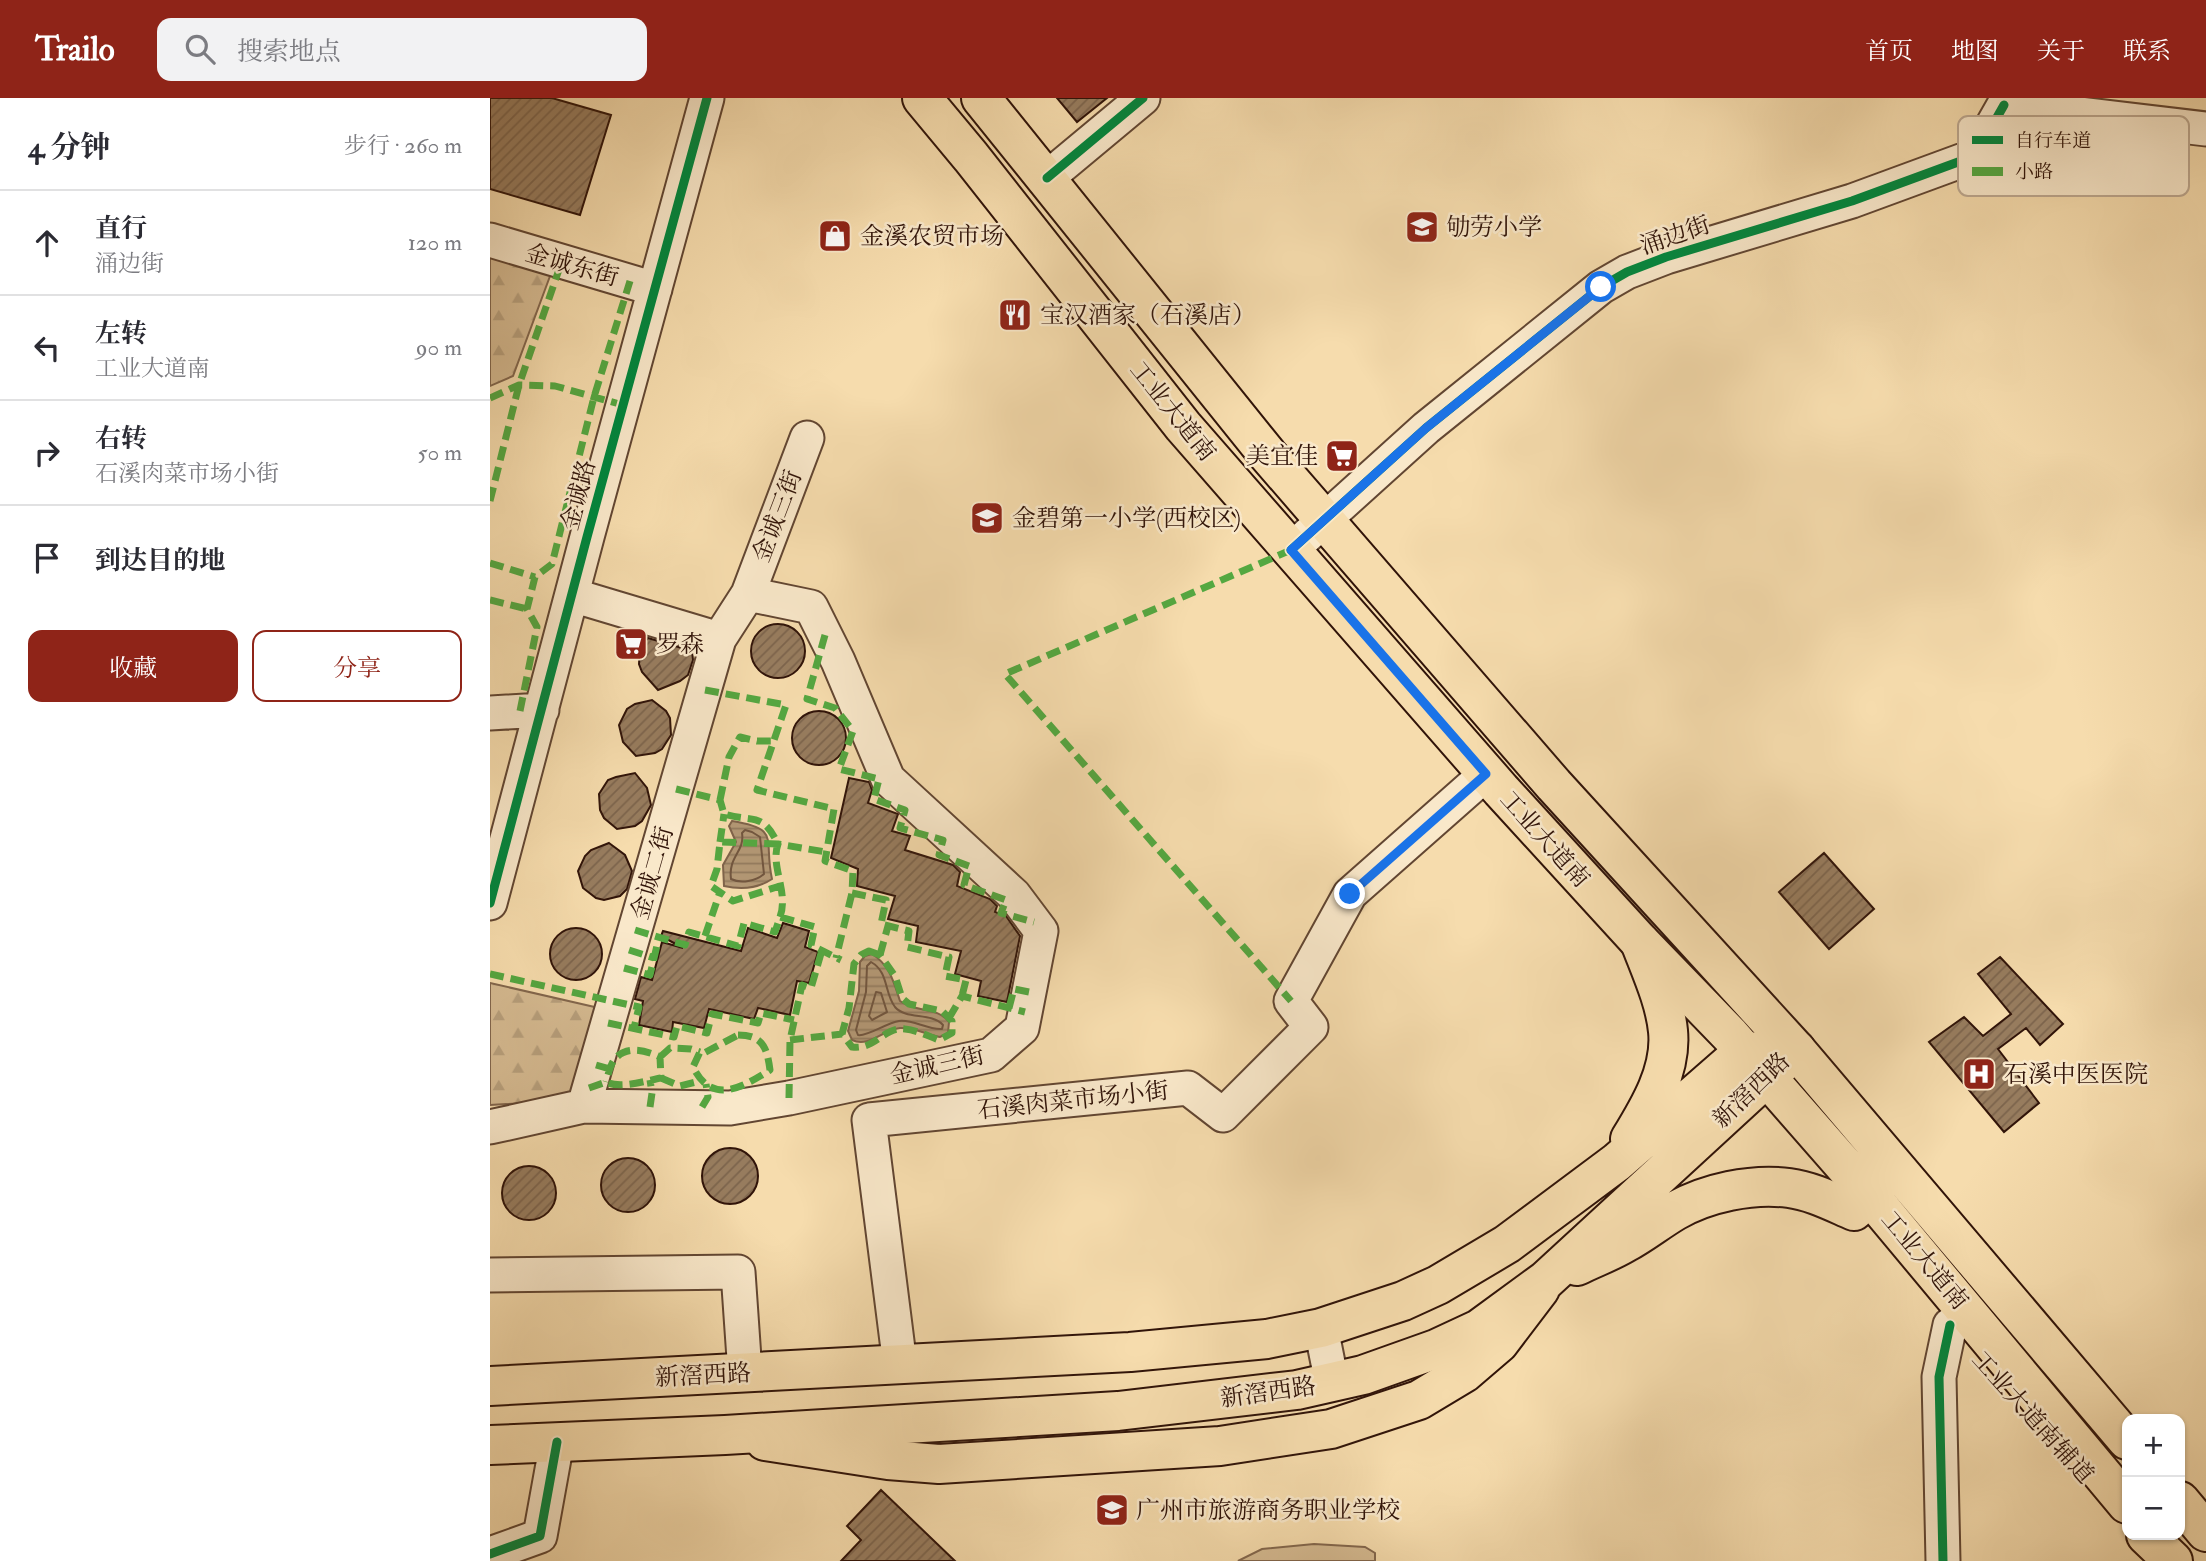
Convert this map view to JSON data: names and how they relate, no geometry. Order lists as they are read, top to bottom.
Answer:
{
  "streets": {
    "main road": ["工业大道南", "新滘西路", "工业大道南辅道"],
    "street": [
      "涌边街",
      "金诚东街",
      "金诚路",
      "金诚三街",
      "金诚二街",
      "石溪肉菜市场小街"
    ]
  },
  "crossings": [
    ["涌边街", "工业大道南"],
    ["金诚东街", "金诚路"],
    ["工业大道南", "新滘西路"],
    ["工业大道南", "石溪肉菜市场小街"],
    ["工业大道南", "工业大道南辅道"],
    ["金诚三街", "金诚二街"],
    ["新滘西路", "石溪肉菜市场小街"],
    ["新滘西路", "工业大道南辅道"]
  ],
  "places": {
    "school or university": ["劬劳小学", "金碧第一小学(西校区)", "广州市旅游商务职业学校"],
    "shop": ["金溪农贸市场"],
    "restaurant": ["宝汉酒家（石溪店）"],
    "supermarket": ["美宜佳", "罗森"],
    "hospital": ["石溪中医医院"]
  },
  "legend": ["自行车道", "小路"],
  "page": {
    "header": "Trailo",
    "search": "搜索地点",
    "nav": [
      "首页",
      "地图",
      "关于",
      "联系"
    ],
    "heading": ["4 分钟", "步行 · 260 m"],
    "list": [
      ["直行", "涌边街", "120 m"],
      ["左转", "工业大道南", "90 m"],
      ["右转", "石溪肉菜市场小街", "50 m"],
      "到达目的地"
    ],
    "buttons": ["收藏", "分享"],
    "map_buttons": ["+", "−"]
  }
}
